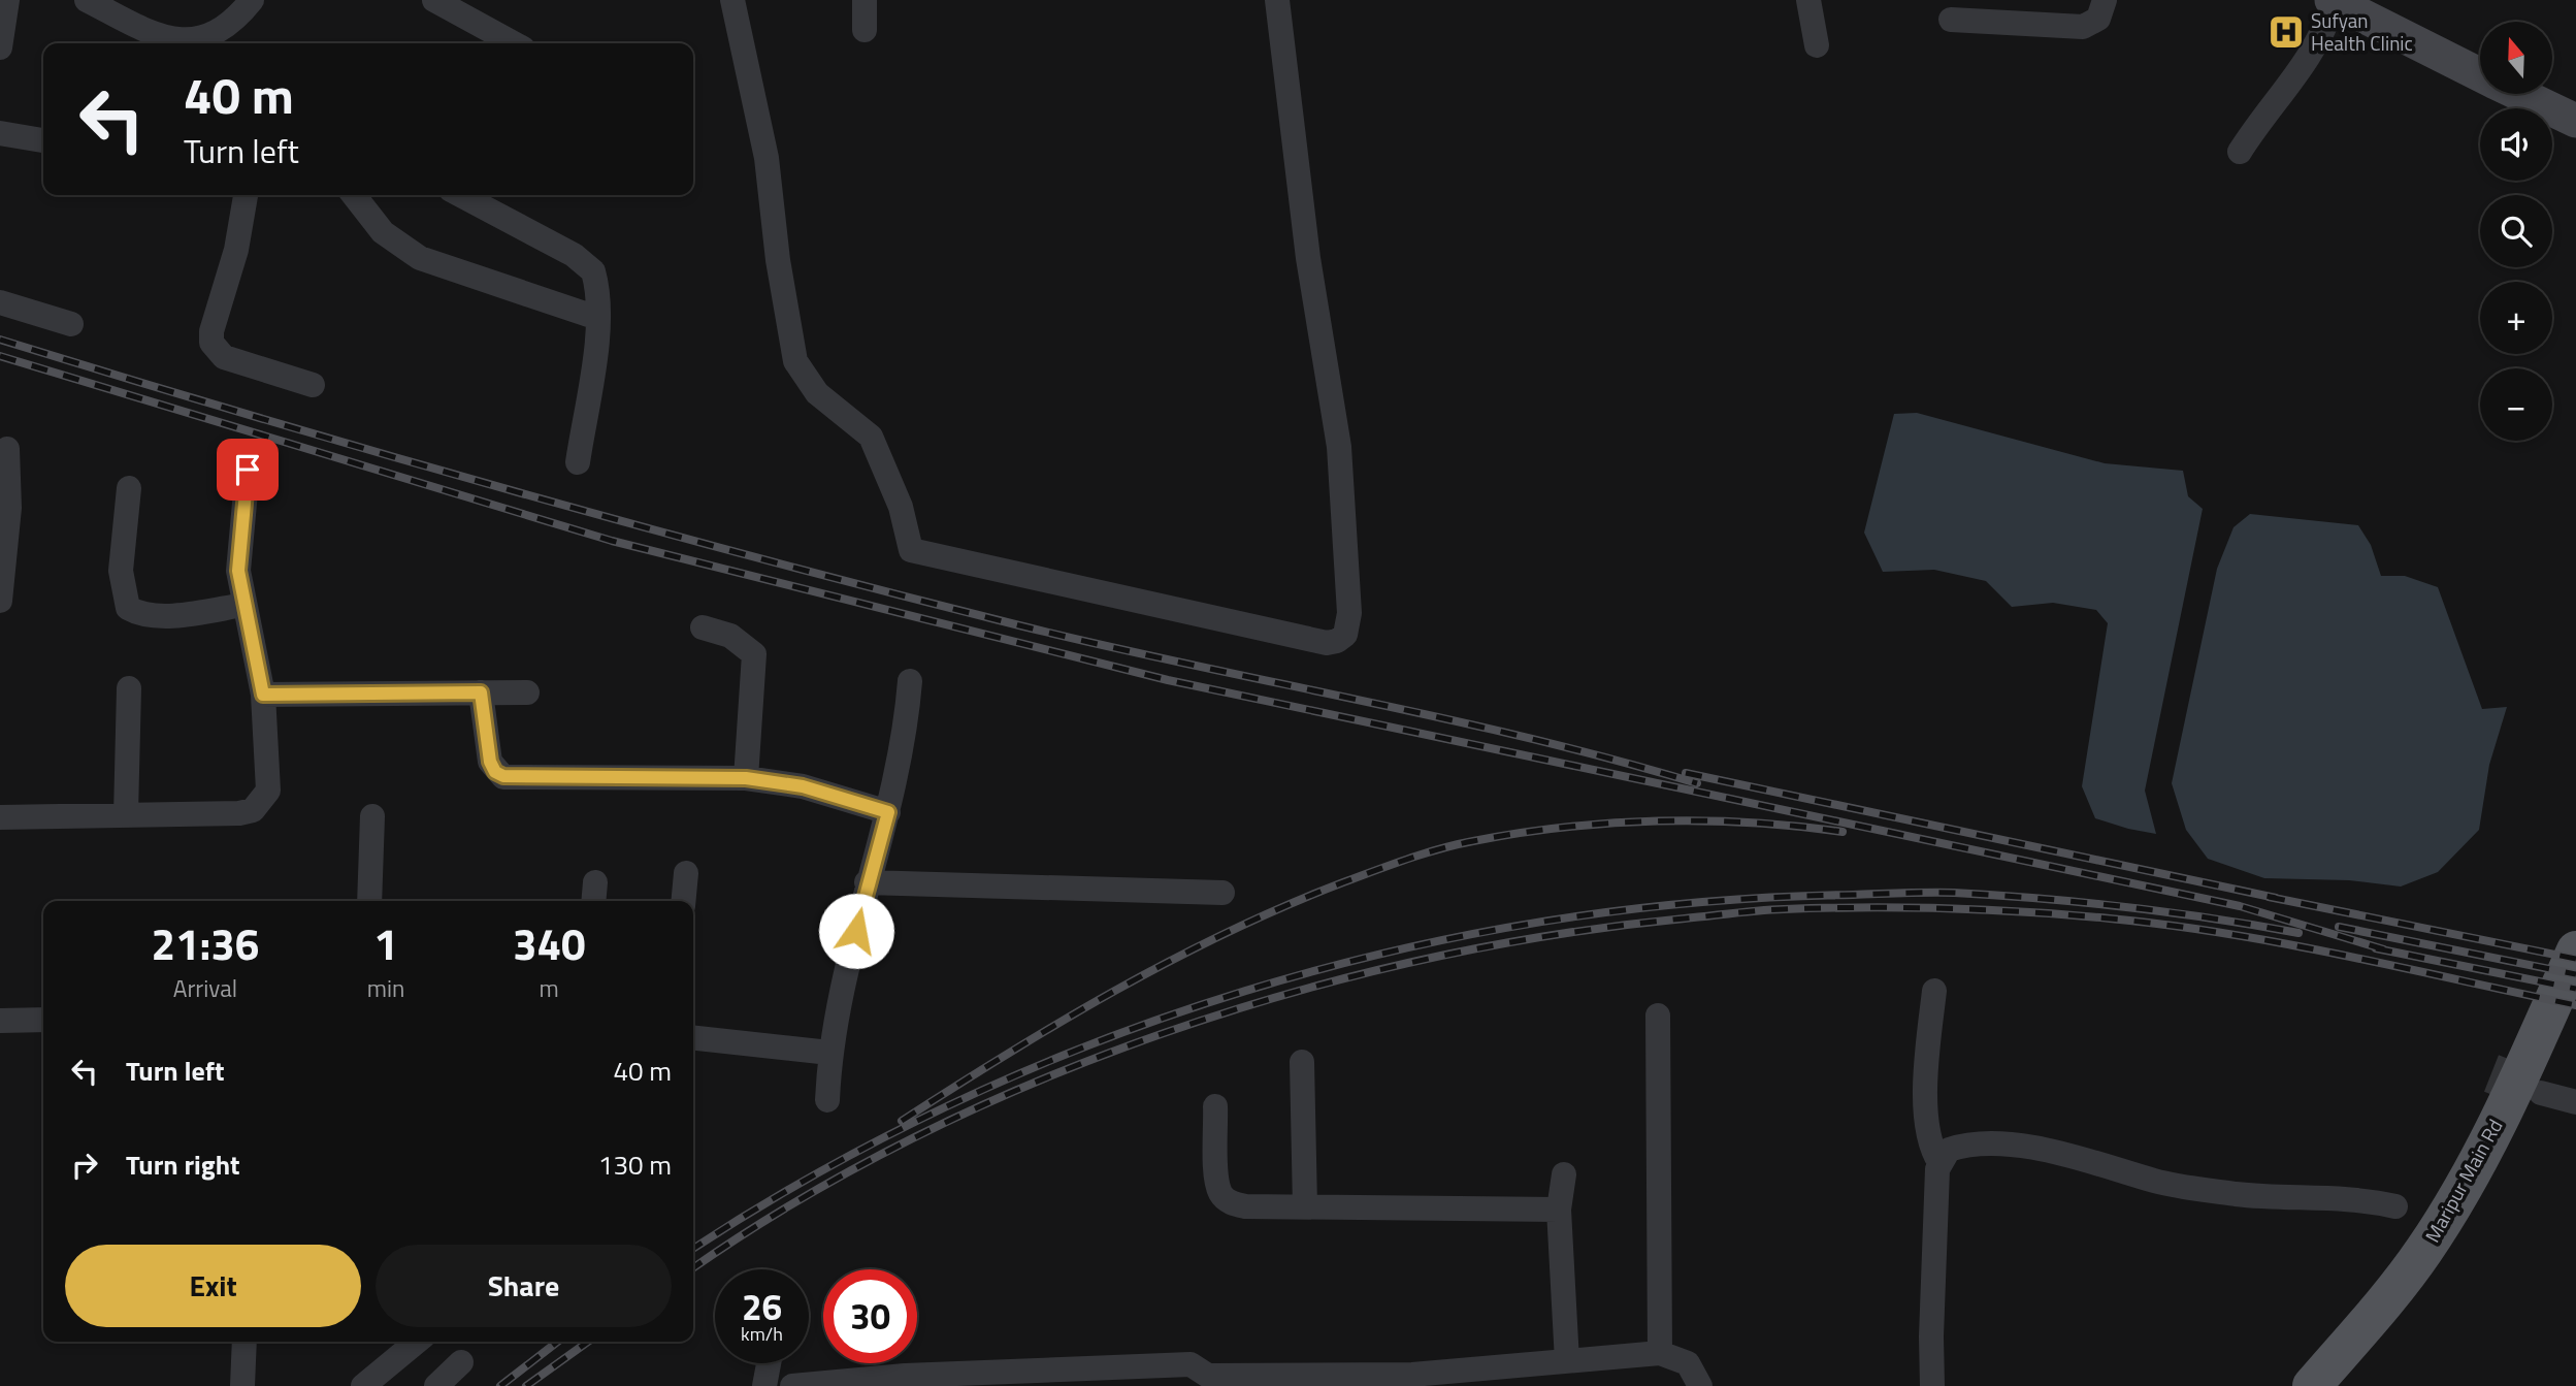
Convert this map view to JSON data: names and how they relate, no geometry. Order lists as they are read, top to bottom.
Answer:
{
  "streets": {
    "main road": ["Maripur Main Rd"]
  },
  "places": {
    "hospital": ["Sufyan Health Clinic"]
  },
  "north": "top",
  "page": {
    "map_buttons": ["+", "−"],
    "turn": ["40 m", "Turn left"],
    "eta": [
      "21:36",
      "Arrival",
      "1",
      "min",
      "340",
      "m"
    ],
    "list": [
      {
        "name": "Turn left",
        "value": "40 m"
      },
      {
        "name": "Turn right",
        "value": "130 m"
      }
    ],
    "buttons": ["Exit", "Share"],
    "speed": "26 km/h",
    "limit": "30"
  }
}
